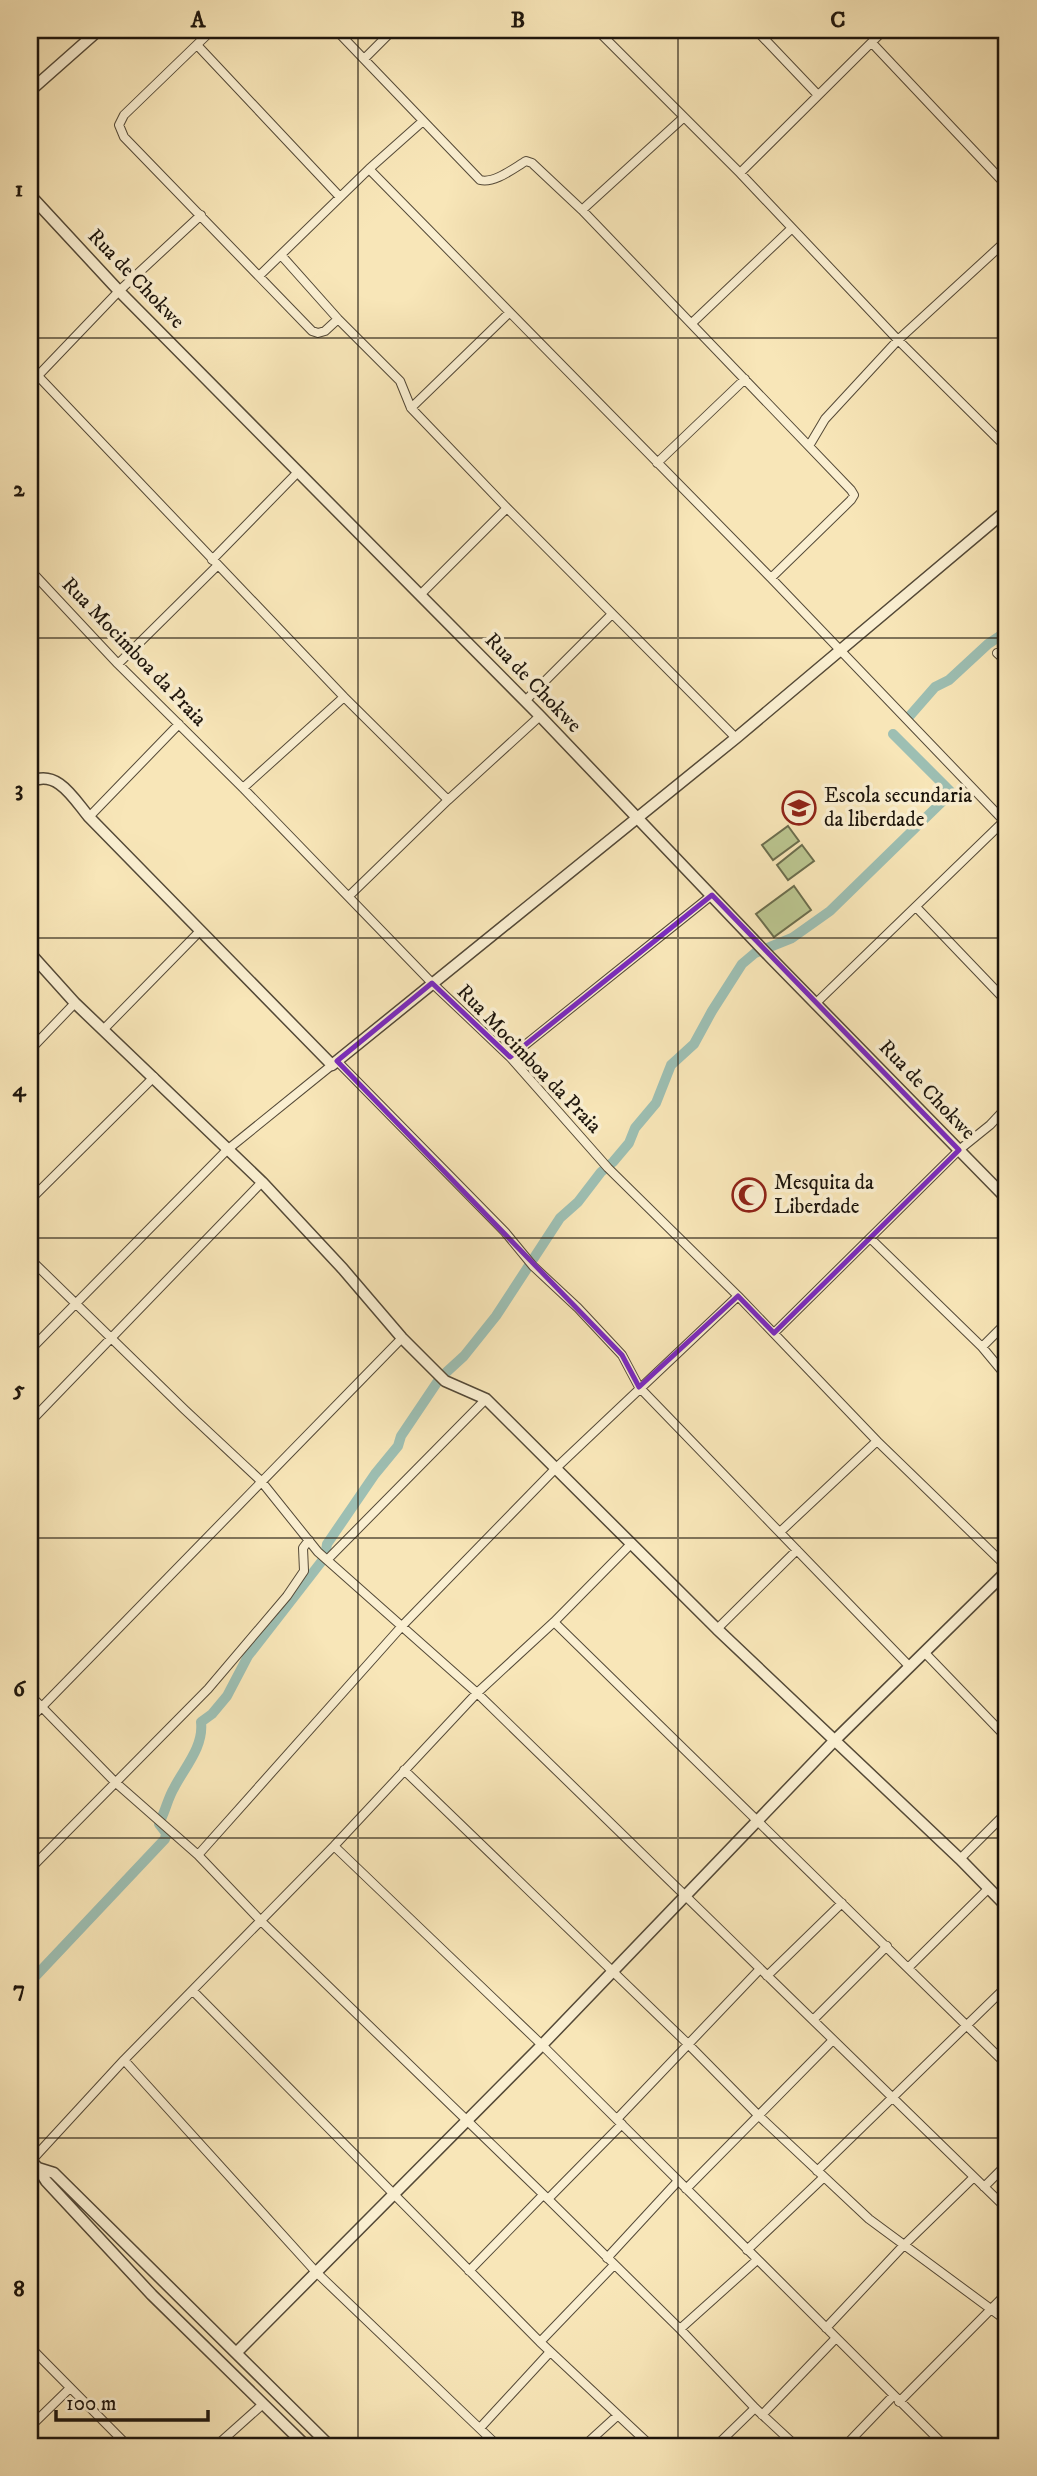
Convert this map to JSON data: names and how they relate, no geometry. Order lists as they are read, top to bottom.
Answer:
{
  "streets": {
    "street": ["Rua de Chokwe", "Rua Mocimboa da Praia"]
  },
  "places": {
    "school or university": ["Escola secundaria da liberdade"],
    "mosque": ["Mesquita da Liberdade"]
  },
  "scale_bar": "100 m",
  "grid": {
    "columns": ["A", "B", "C"],
    "rows": [
      "1",
      "2",
      "3",
      "4",
      "5",
      "6",
      "7",
      "8"
    ]
  }
}
